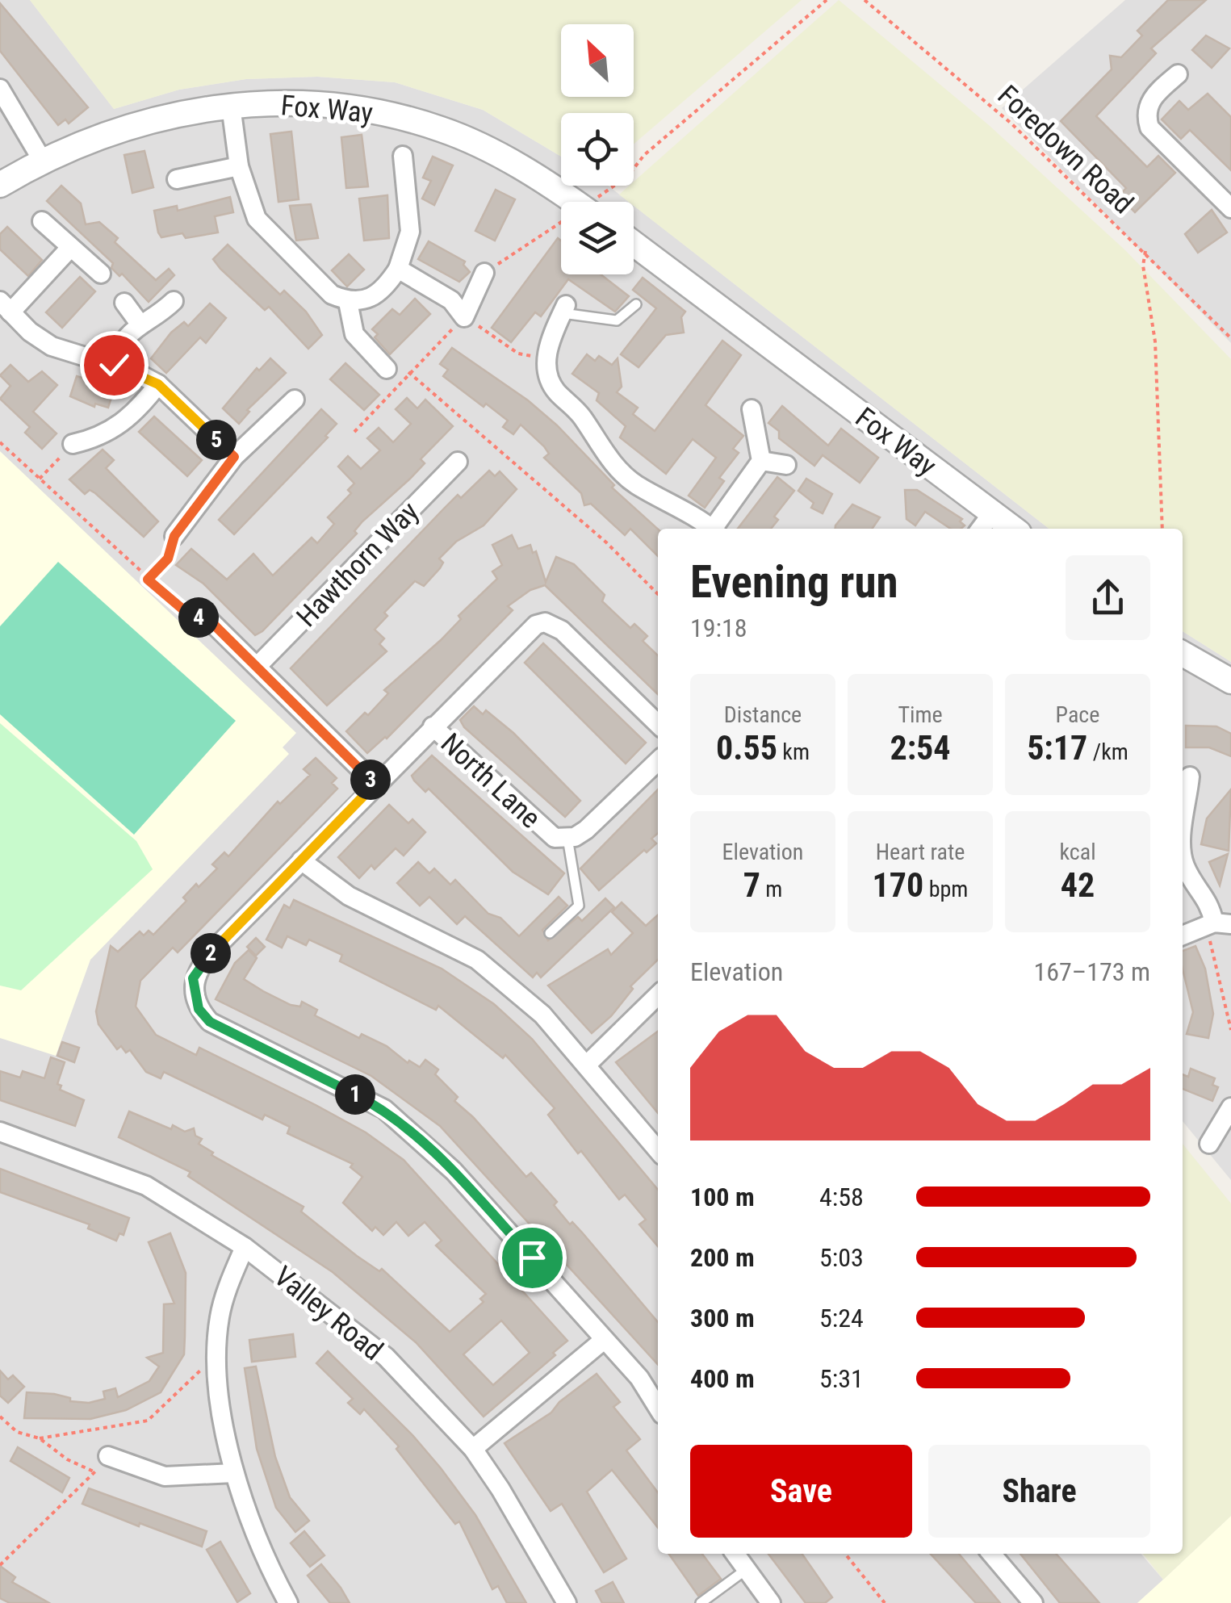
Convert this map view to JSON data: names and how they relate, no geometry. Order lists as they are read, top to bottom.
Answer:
{
  "streets": {
    "street": [
      "Fox Way",
      "Hawthorn Way",
      "North Lane",
      "Valley Road"
    ],
    "path": ["Foredown Road"]
  },
  "north": "top left",
  "page": {
    "pins": [
      "5",
      "4",
      "3",
      "2",
      "1"
    ],
    "heading": ["Evening run", "19:18"],
    "stats": [
      ["Distance", "0.55 km"],
      ["Time", "2:54"],
      ["Pace", "5:17 /km"],
      ["Elevation", "7 m"],
      ["Heart rate", "170 bpm"],
      ["kcal", "42"]
    ],
    "chart": ["Elevation", "167–173 m"],
    "list": [
      {
        "name": "100 m",
        "note": "4:58"
      },
      {
        "name": "200 m",
        "note": "5:03"
      },
      {
        "name": "300 m",
        "note": "5:24"
      },
      {
        "name": "400 m",
        "note": "5:31"
      }
    ],
    "buttons": ["Save", "Share"]
  }
}
